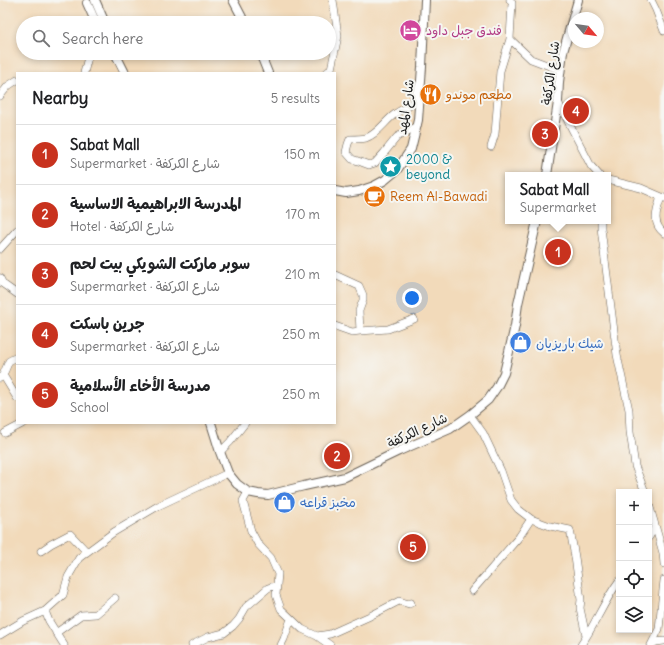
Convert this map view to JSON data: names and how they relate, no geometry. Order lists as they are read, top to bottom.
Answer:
{
  "streets": {
    "street": ["شارع الكركفة", "شارع المهد"]
  },
  "places": {
    "hotel": ["فندق جبل داود"],
    "restaurant": ["مطعم موندو"],
    "place": ["2000 & beyond"],
    "cafe": ["Reem Al-Bawadi"],
    "shop": ["شيك باريزيان", "مخبز قراعه"]
  },
  "north": "bottom right",
  "page": {
    "search": "Search here",
    "heading": ["Nearby", "5 results"],
    "pins": [
      "4",
      "3",
      "1",
      "2",
      "5"
    ],
    "list": [
      {
        "mark": "1",
        "name": "Sabat Mall",
        "note": "Supermarket · شارع الكركفة",
        "value": "150 m"
      },
      {
        "mark": "2",
        "name": "المدرسة الابراهيمية الاساسية",
        "note": "Hotel · شارع الكركفة",
        "value": "170 m"
      },
      {
        "mark": "3",
        "name": "سوبر ماركت الشويكي بيت لحم",
        "note": "Supermarket · شارع الكركفة",
        "value": "210 m"
      },
      {
        "mark": "4",
        "name": "جرين باسكت",
        "note": "Supermarket · شارع الكركفة",
        "value": "250 m"
      },
      {
        "mark": "5",
        "name": "مدرسة الأخاء الأسلامية",
        "note": "School",
        "value": "250 m"
      }
    ],
    "popup": ["Sabat Mall", "Supermarket"],
    "map_buttons": ["+", "−"]
  }
}
